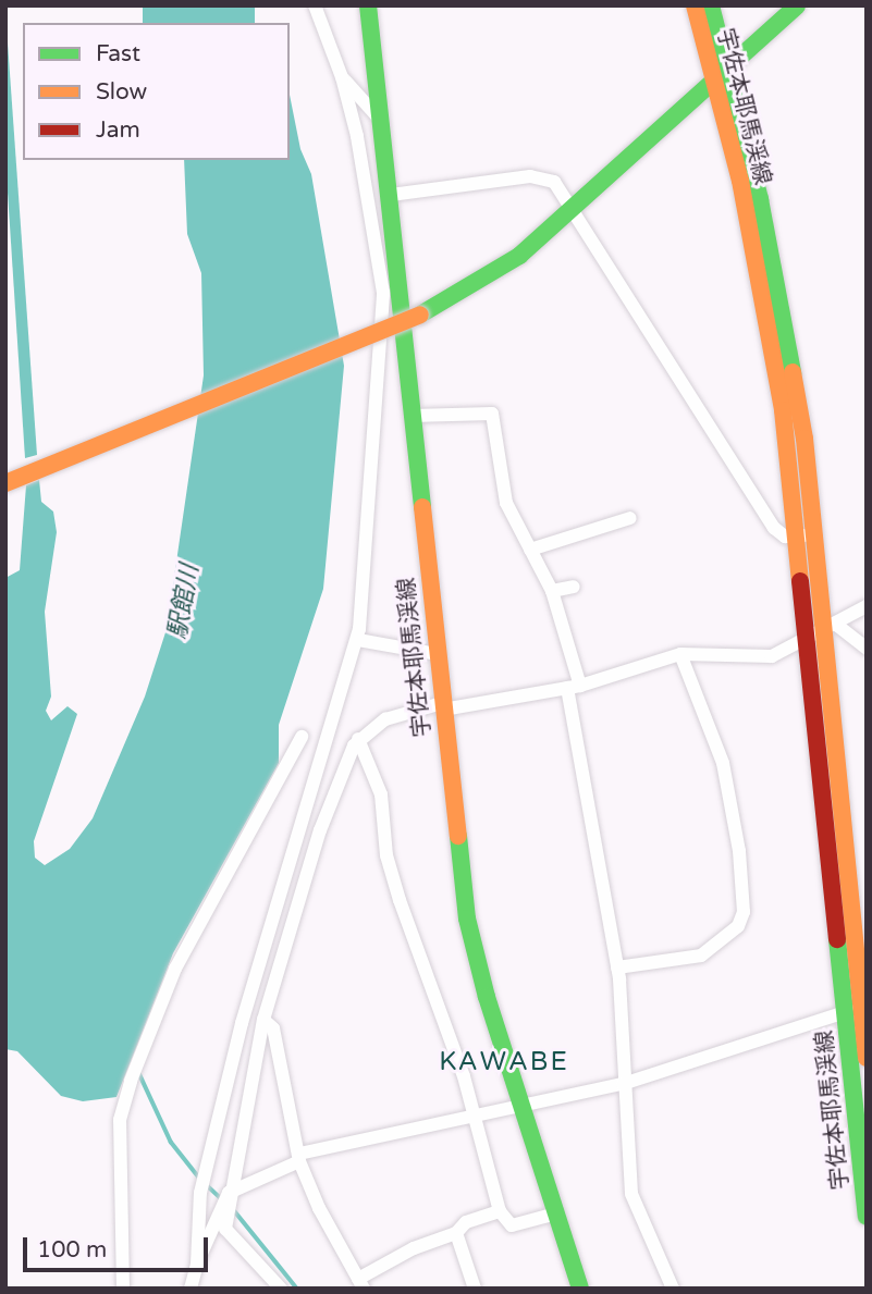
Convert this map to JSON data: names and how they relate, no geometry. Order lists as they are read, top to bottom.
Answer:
{
  "streets": {
    "main road": ["宇佐本耶馬渓線"]
  },
  "districts": ["KAWABE"],
  "water": ["駅館川"],
  "legend": ["Fast", "Slow", "Jam"],
  "scale_bar": "100 m"
}
